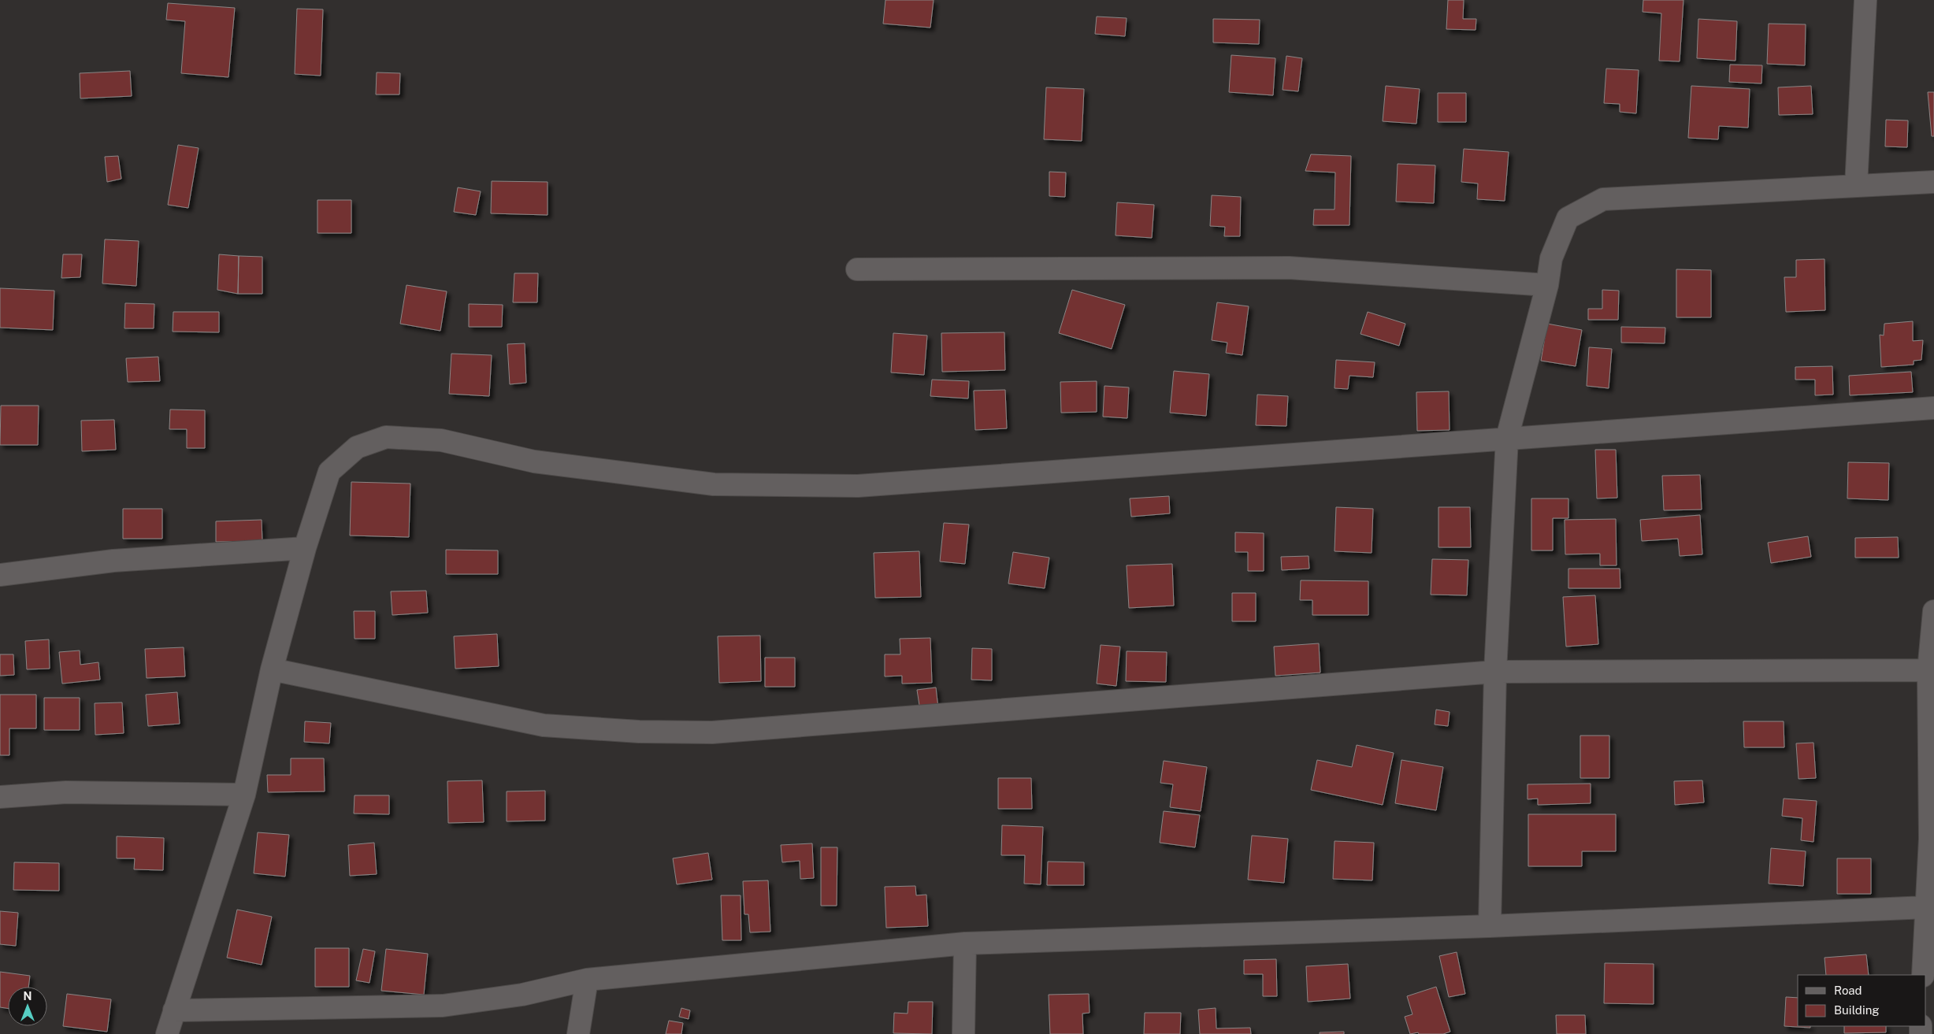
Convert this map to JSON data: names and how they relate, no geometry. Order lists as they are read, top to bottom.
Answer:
{
  "legend": ["Road", "Building"],
  "north": "top"
}
